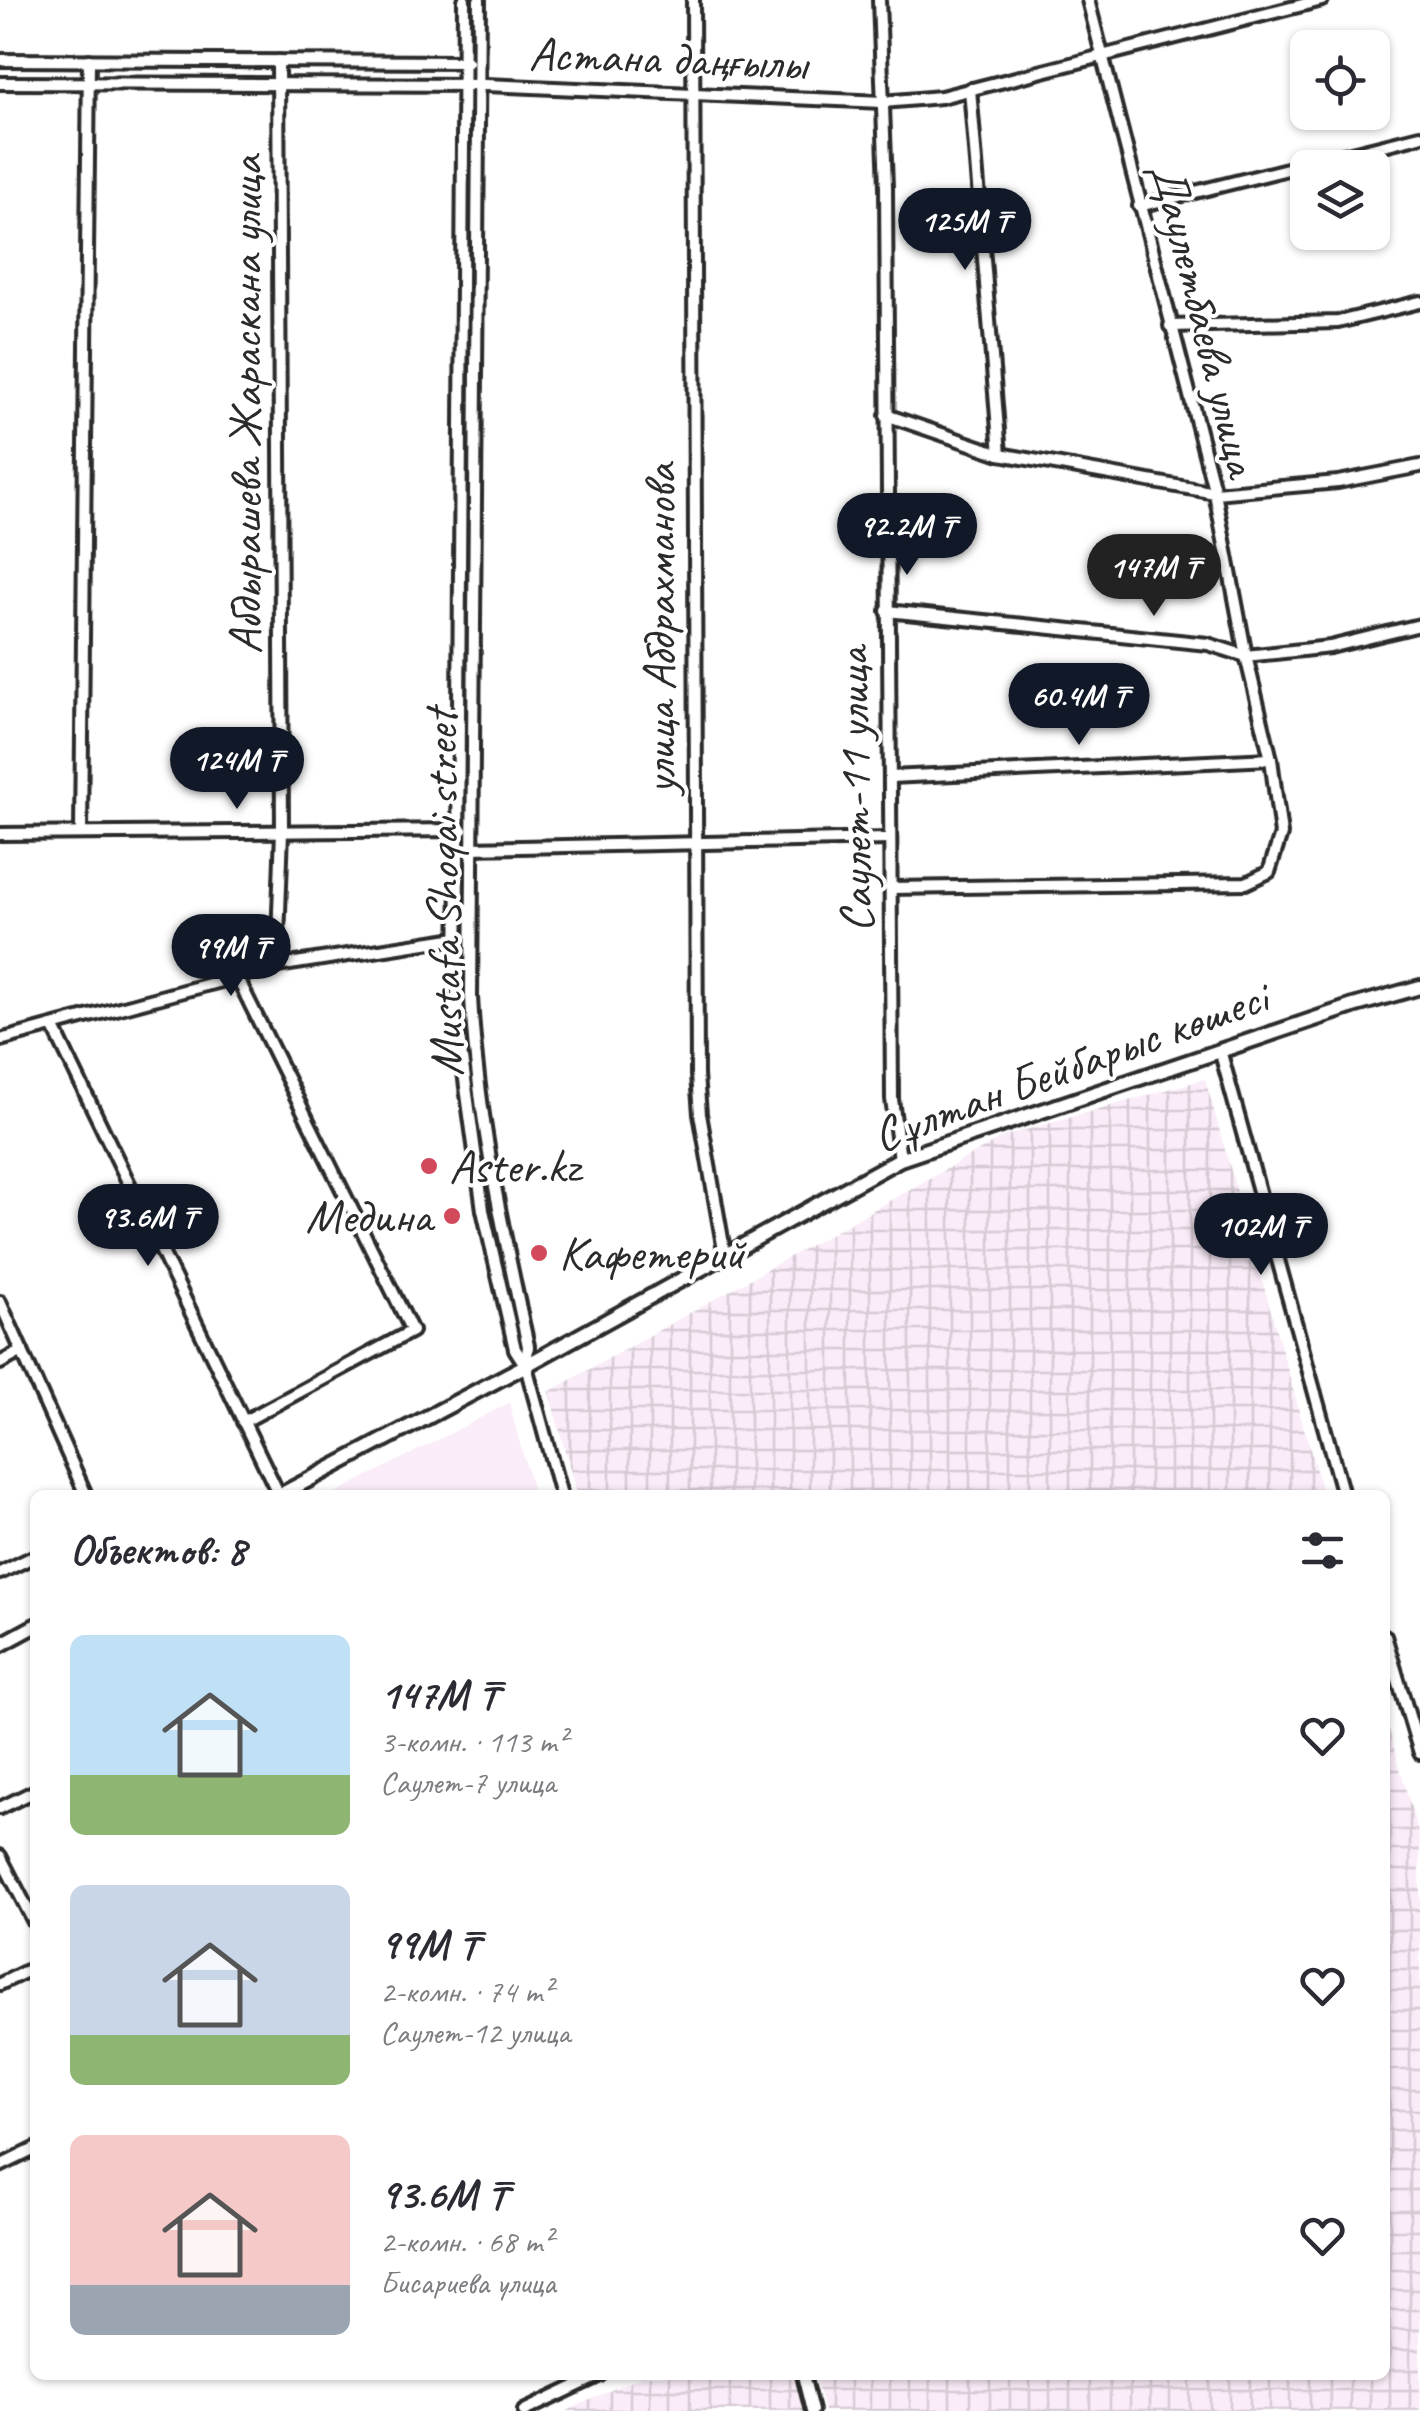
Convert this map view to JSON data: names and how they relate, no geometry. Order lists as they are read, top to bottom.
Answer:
{
  "streets": {
    "main road": ["Сұлтан Бейбарыс көшесі"],
    "street": [
      "Астана даңғылы",
      "Даулетбаева улица",
      "Абдырашева Жараскана улица",
      "улица Абдрахманова",
      "Саулет-11 улица",
      "Mustafa Shoqai street"
    ]
  },
  "crossings": [
    ["Астана даңғылы", "Даулетбаева улица"],
    ["Астана даңғылы", "Абдырашева Жараскана улица"],
    ["Астана даңғылы", "улица Абдрахманова"],
    ["Астана даңғылы", "Саулет-11 улица"],
    ["Астана даңғылы", "Mustafa Shoqai street"],
    ["Даулетбаева улица", "Саулет-11 улица"],
    ["улица Абдрахманова", "Сұлтан Бейбарыс көшесі"],
    ["Саулет-11 улица", "Сұлтан Бейбарыс көшесі"],
    ["Mustafa Shoqai street", "Сұлтан Бейбарыс көшесі"]
  ],
  "places": ["Aster.kz", "Медина", "Кафетерий"],
  "page": {
    "price": [
      "125M ₸",
      "92.2M ₸",
      "147M ₸",
      "60.4M ₸",
      "124M ₸",
      "99M ₸",
      "93.6M ₸",
      "102M ₸"
    ],
    "heading": "Объектов: 8",
    "list": [
      {
        "name": "147M ₸",
        "note": "3-комн. · 113 m² · Саулет-7 улица"
      },
      {
        "name": "99M ₸",
        "note": "2-комн. · 74 m² · Саулет-12 улица"
      },
      {
        "name": "93.6M ₸",
        "note": "2-комн. · 68 m² · Бисариева улица"
      }
    ]
  }
}
